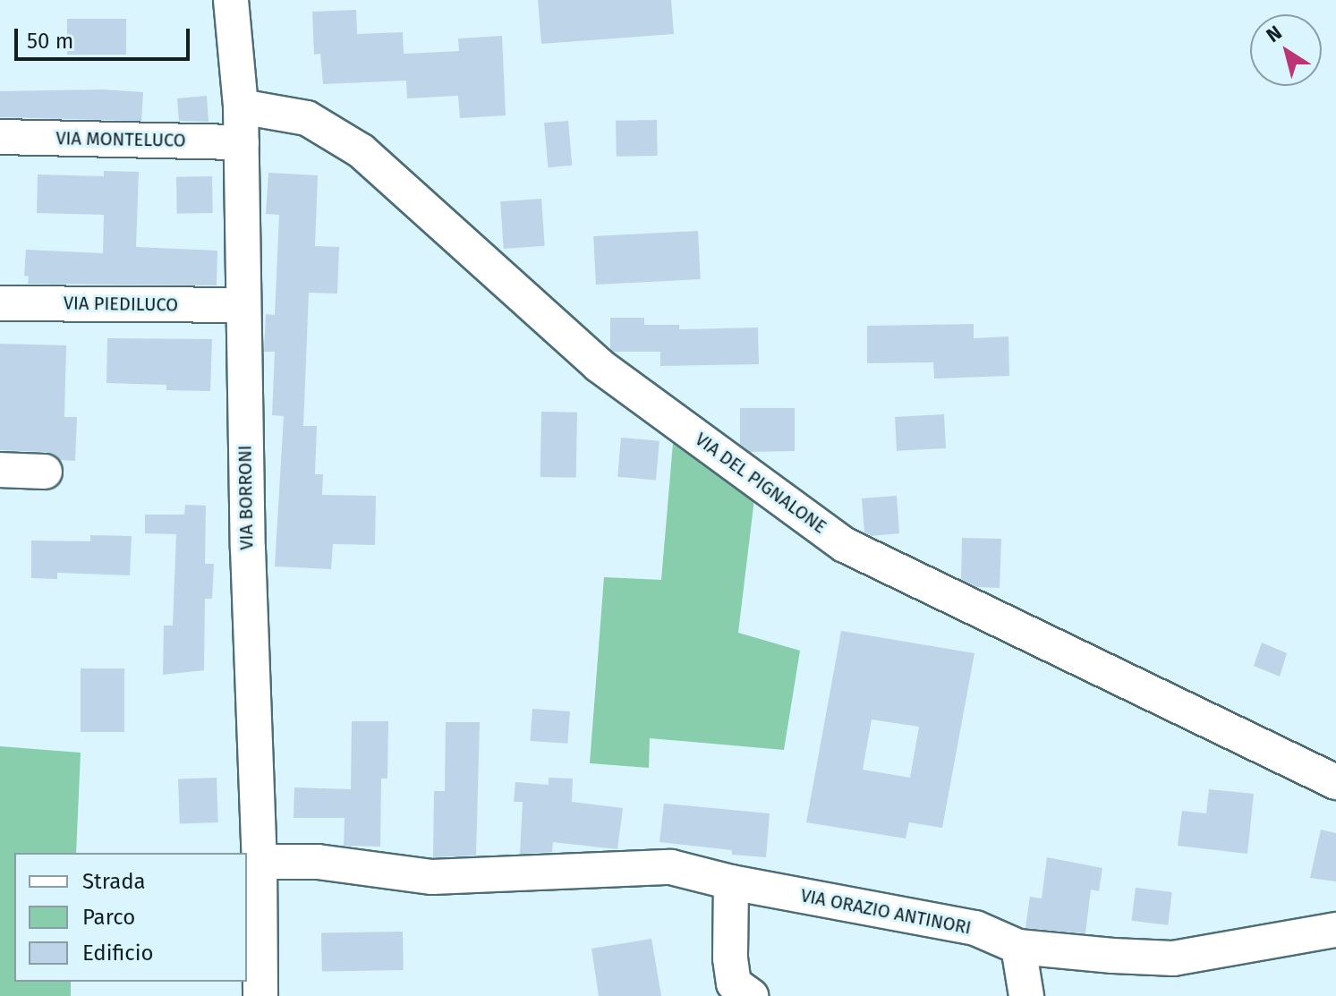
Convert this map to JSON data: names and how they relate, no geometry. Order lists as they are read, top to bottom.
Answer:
{
  "streets": {
    "street": [
      "VIA MONTELUCO",
      "VIA PIEDILUCO",
      "VIA DEL PIGNALONE",
      "VIA BORRONI",
      "VIA ORAZIO ANTINORI"
    ]
  },
  "crossings": [
    ["VIA MONTELUCO", "VIA BORRONI"],
    ["VIA PIEDILUCO", "VIA BORRONI"],
    ["VIA DEL PIGNALONE", "VIA BORRONI"],
    ["VIA BORRONI", "VIA ORAZIO ANTINORI"]
  ],
  "legend": ["Strada", "Parco", "Edificio"],
  "scale_bar": "50 m",
  "north": "top left"
}
